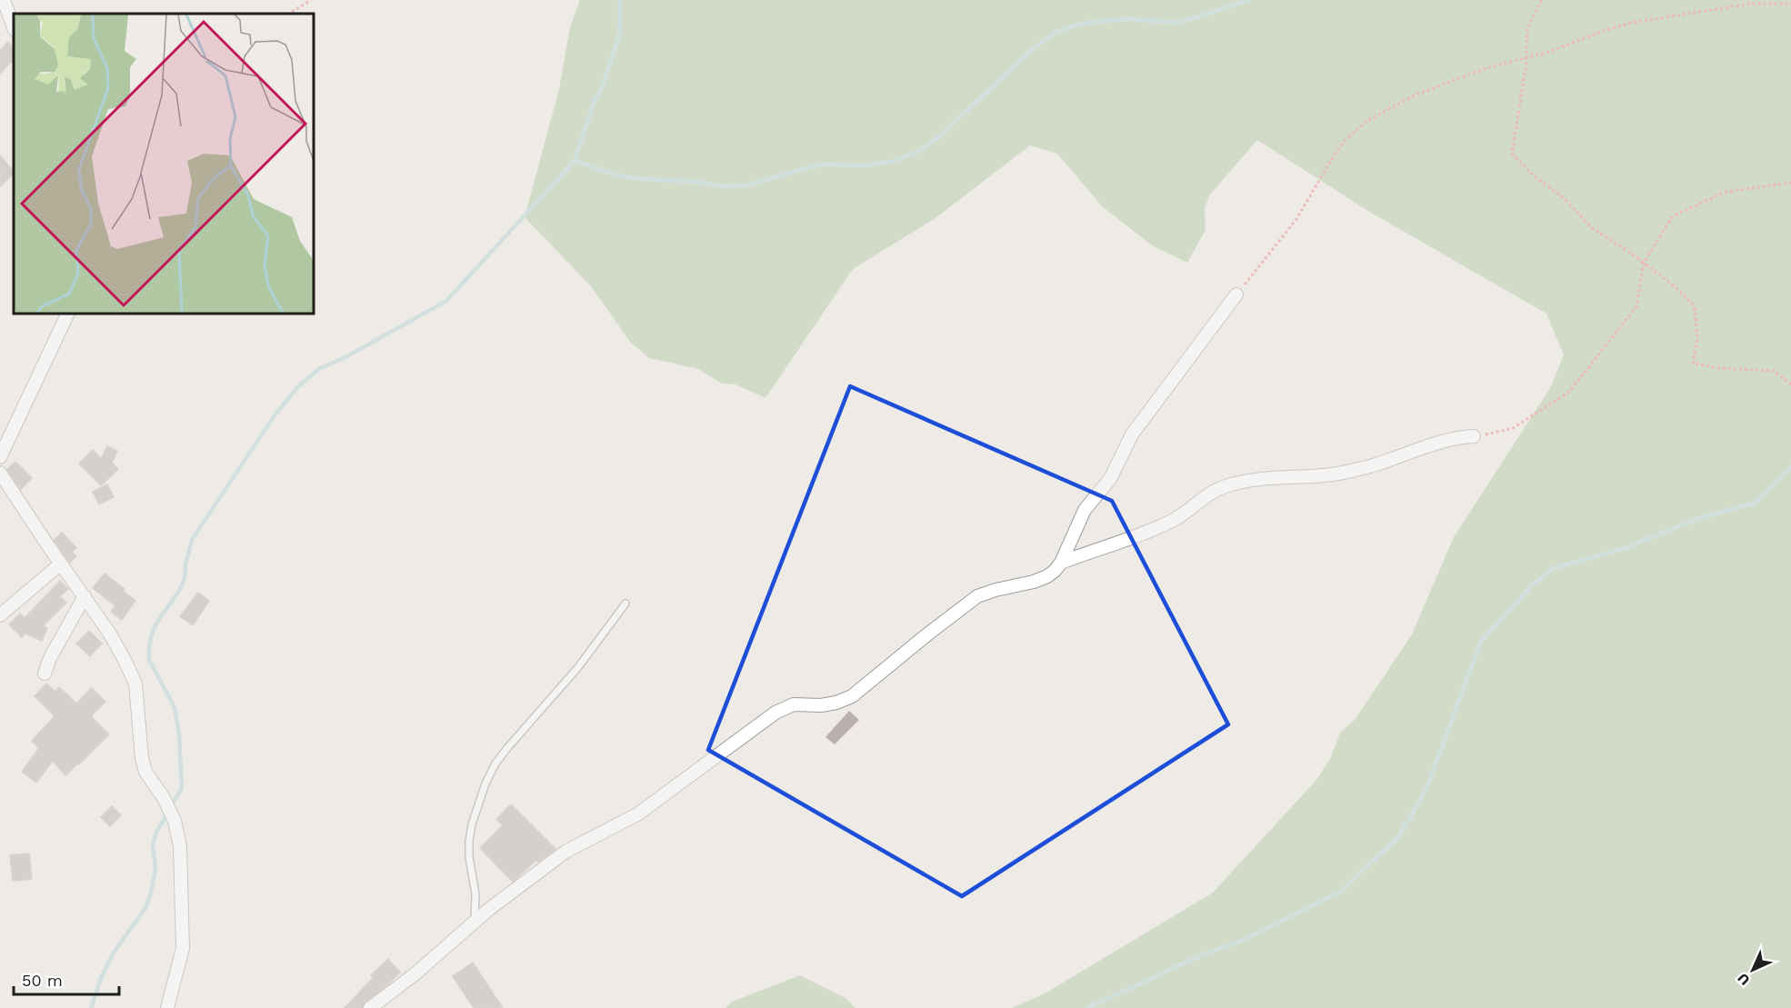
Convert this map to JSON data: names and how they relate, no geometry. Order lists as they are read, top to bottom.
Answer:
{
  "scale_bar": "50 m",
  "north": "bottom left"
}
